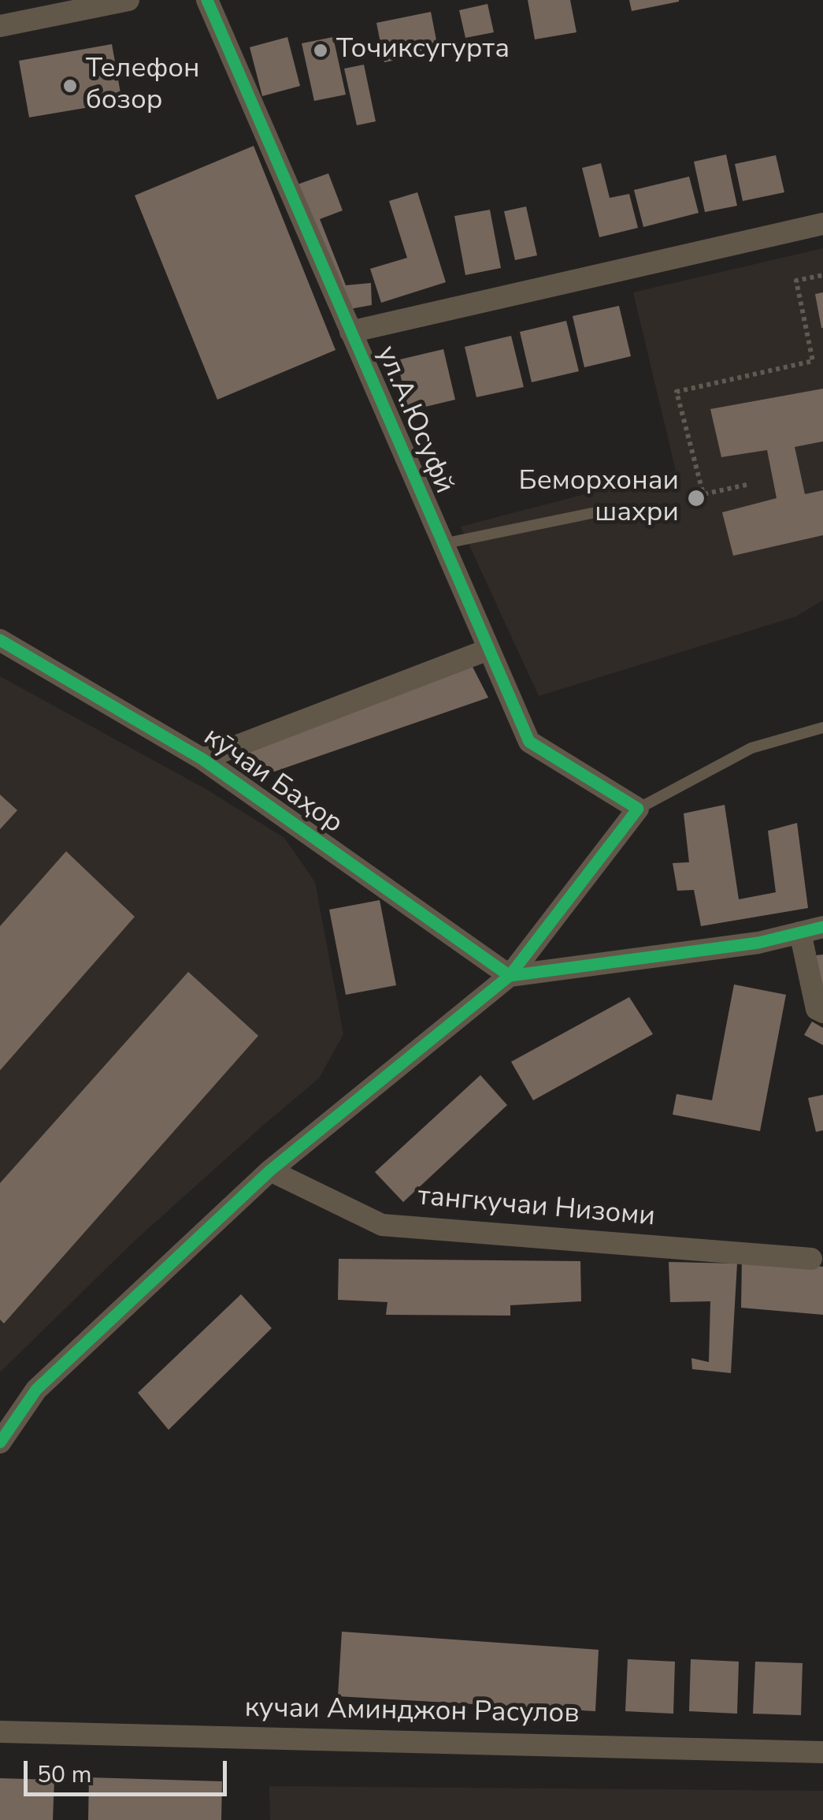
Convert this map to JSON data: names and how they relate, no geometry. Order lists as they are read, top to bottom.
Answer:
{
  "streets": {
    "street": [
      "ул.А.Юсуфй",
      "кӯчаи Баҳор",
      "тангкучаи Низоми",
      "кучаи Аминджон Расулов"
    ]
  },
  "places": ["Точиксугурта", "Телефон бозор", "Беморхонаи шахри"],
  "scale_bar": "50 m"
}
